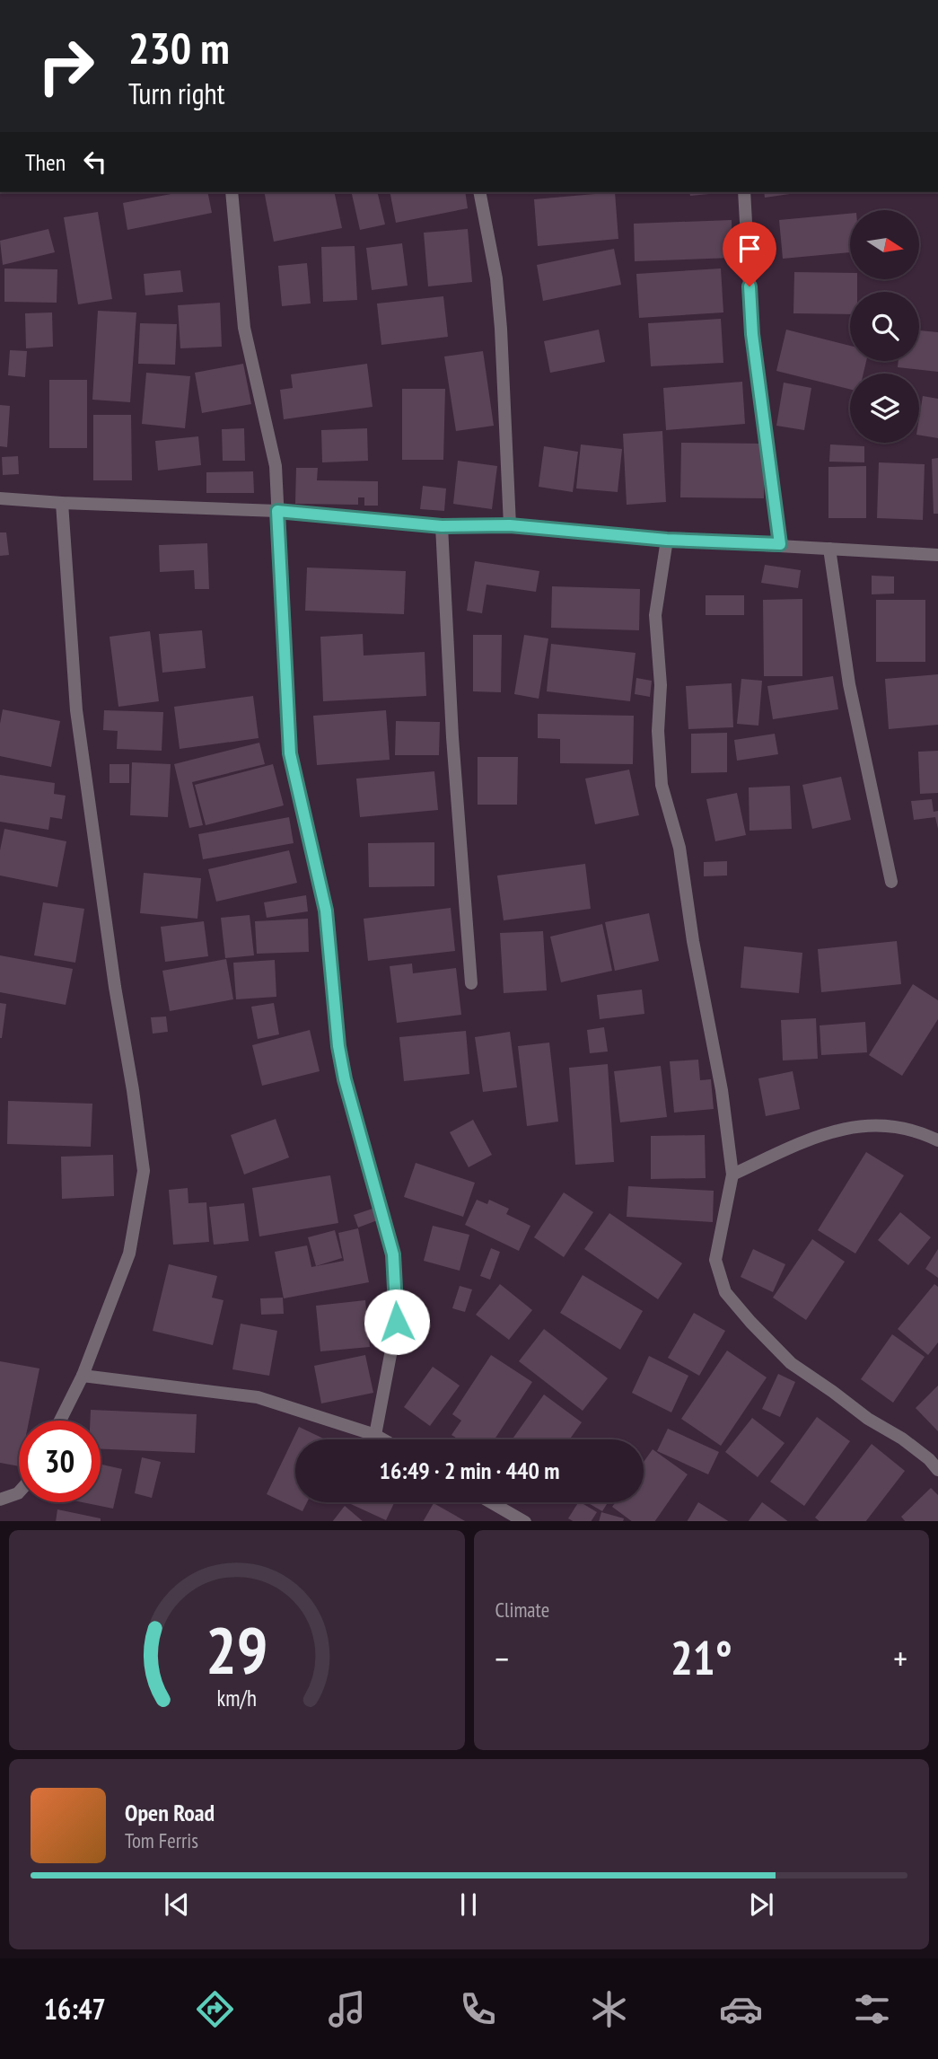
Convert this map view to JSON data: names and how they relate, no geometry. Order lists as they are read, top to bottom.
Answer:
{
  "north": "right",
  "page": {
    "turn": ["230 m", "Turn right"],
    "then": "Then",
    "limit": "30",
    "trip": "16:49 · 2 min · 440 m",
    "tile": "Climate",
    "heat": ["−", "21°", "+"],
    "song": ["Open Road", "Tom Ferris"],
    "tabs": "16:47",
    "gauge": ["29", "km/h"]
  }
}
